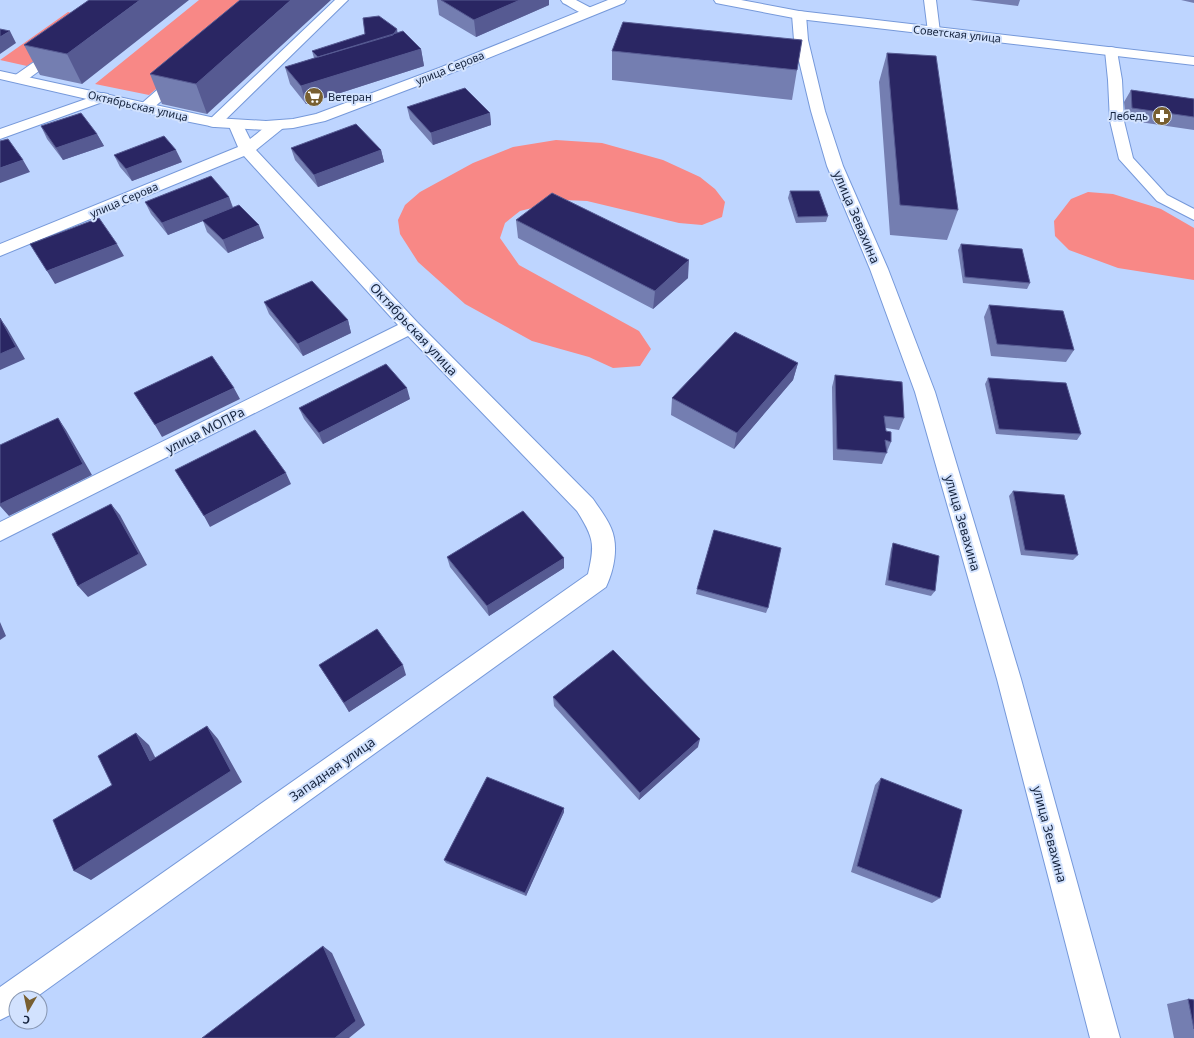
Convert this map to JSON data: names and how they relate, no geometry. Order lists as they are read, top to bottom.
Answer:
{
  "streets": {
    "street": [
      "Советская улица",
      "улица Серова",
      "Октябрьская улица",
      "улица Зевахина",
      "улица МОПРа",
      "Западная улица"
    ]
  },
  "crossings": [
    ["Советская улица", "улица Зевахина"],
    ["улица Серова", "Октябрьская улица"],
    ["Октябрьская улица", "улица МОПРа"],
    ["Октябрьская улица", "Западная улица"]
  ],
  "places": {
    "supermarket": ["Ветеран"],
    "pharmacy": ["Лебедь"]
  },
  "north": "bottom"
}
